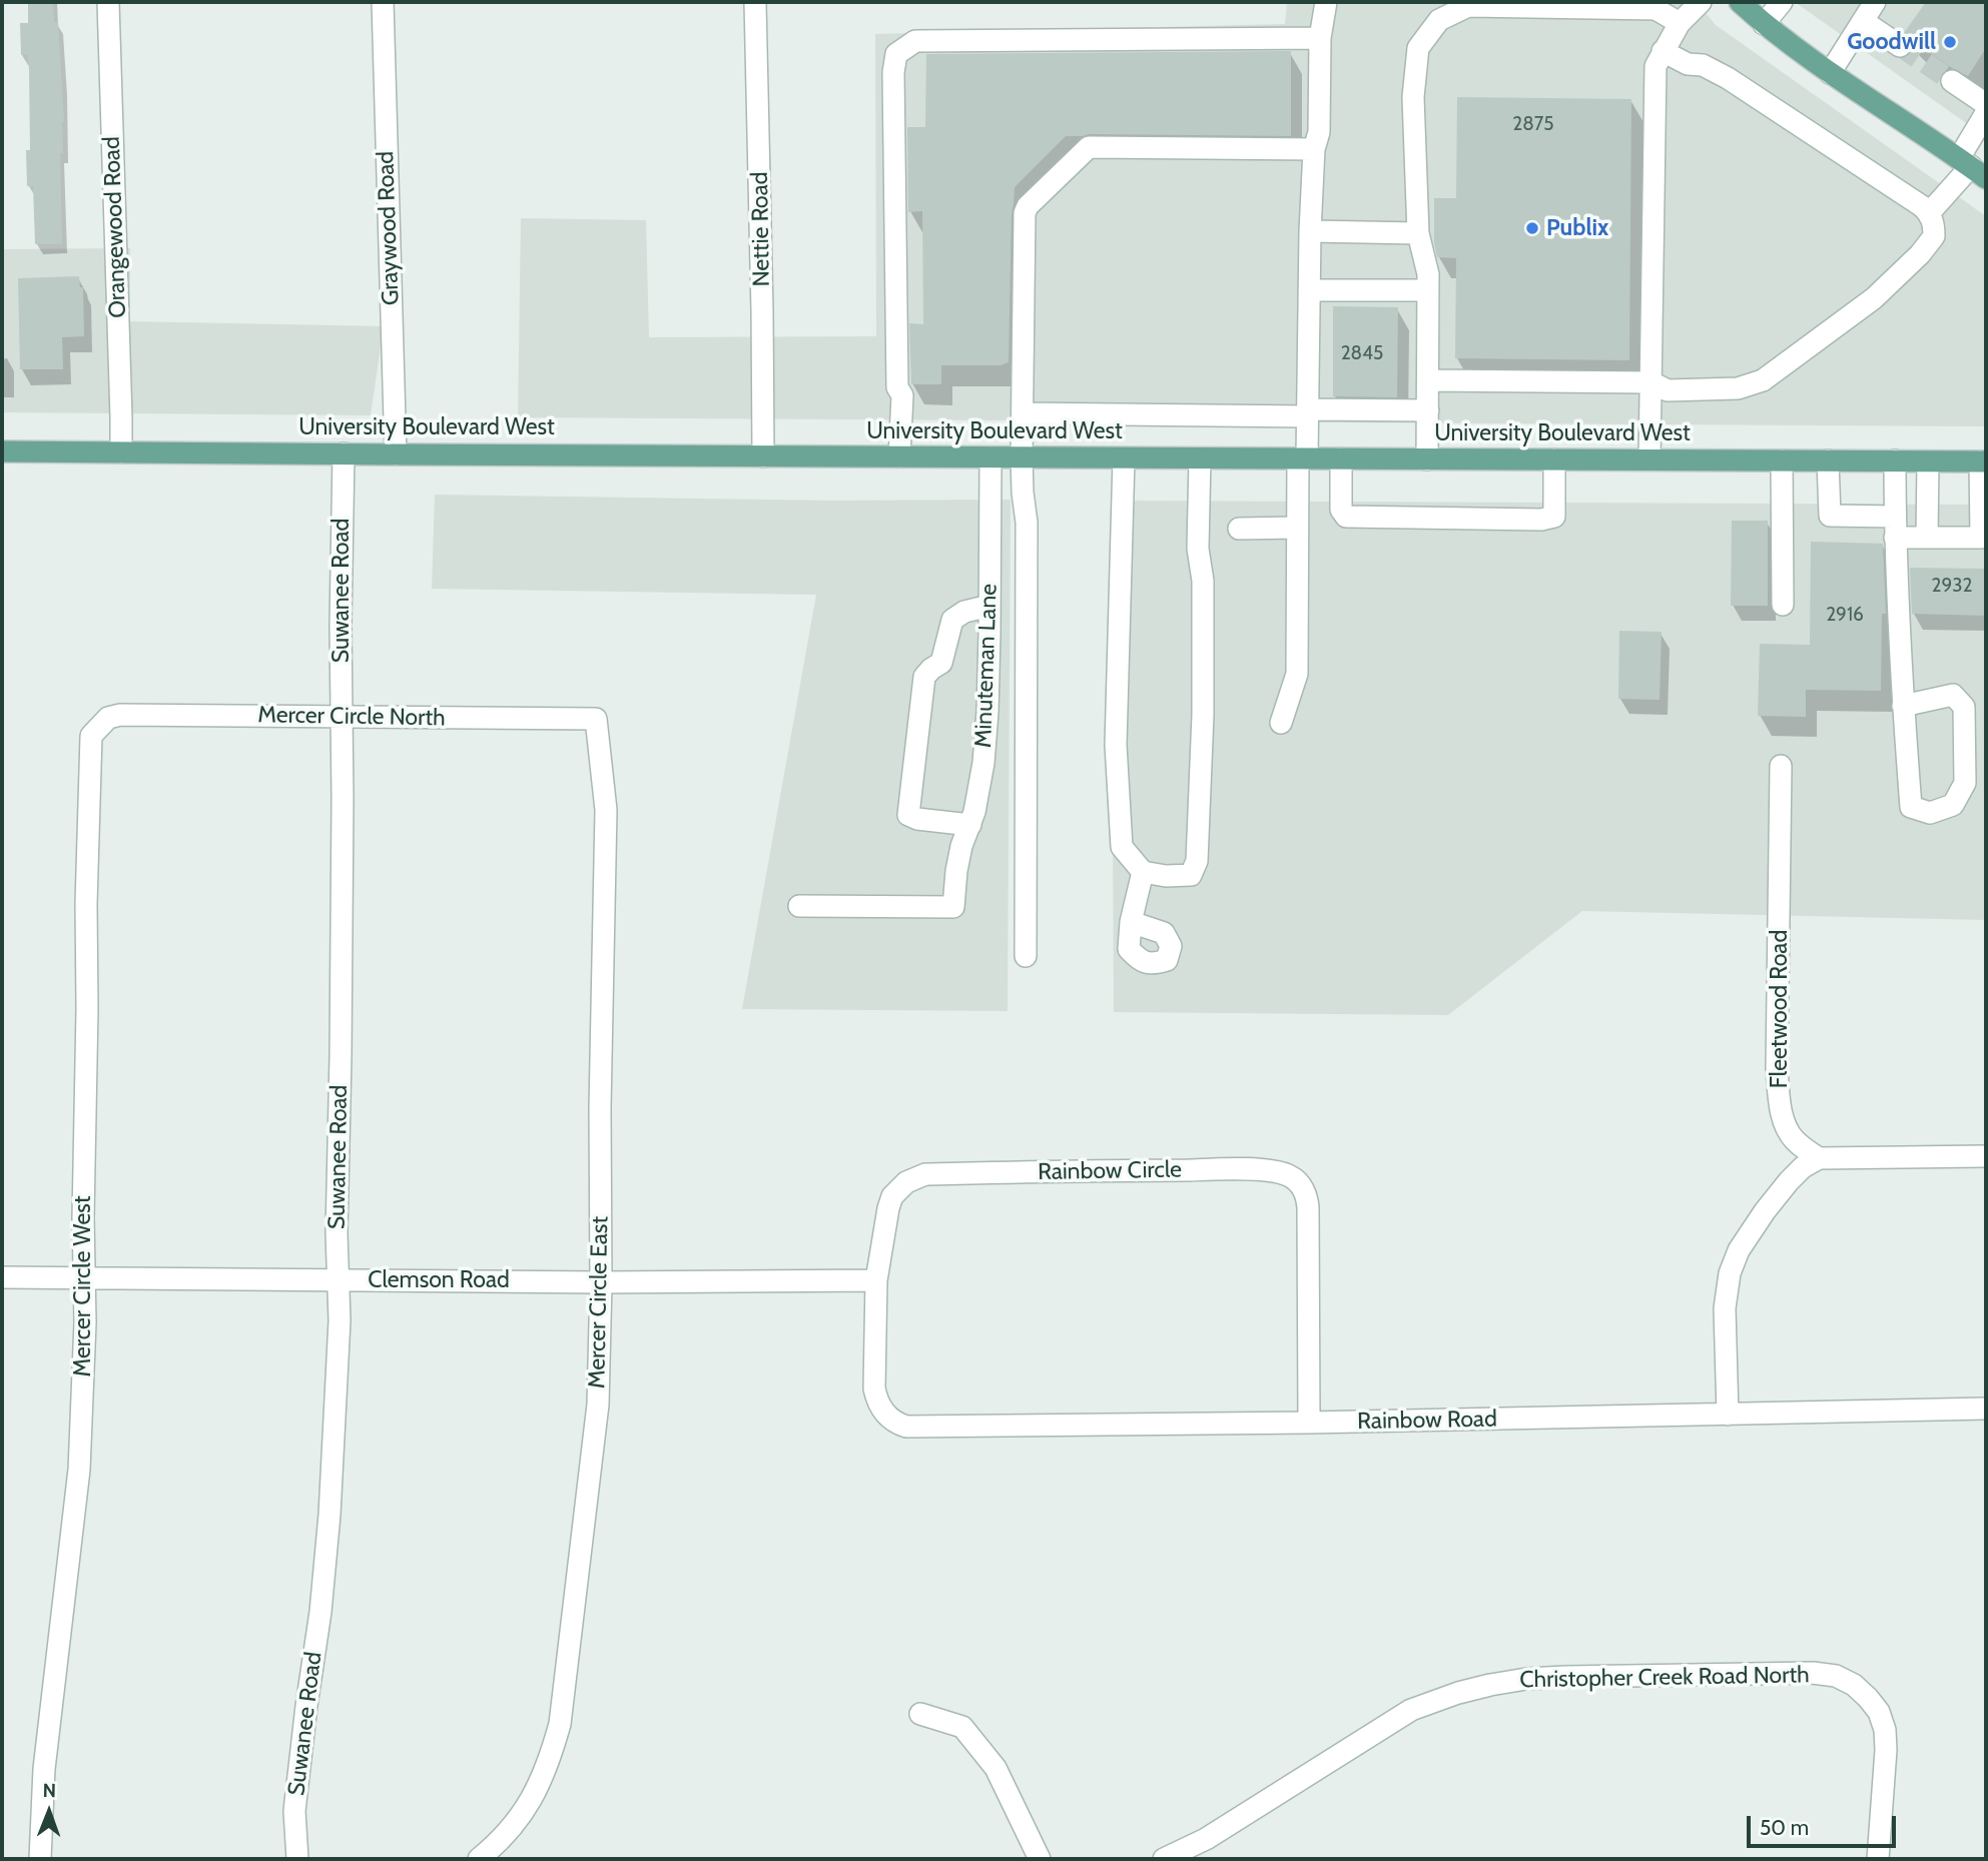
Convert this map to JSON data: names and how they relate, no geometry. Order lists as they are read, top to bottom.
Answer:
{
  "streets": {
    "main road": ["University Boulevard West"],
    "street": [
      "Orangewood Road",
      "Graywood Road",
      "Nettie Road",
      "Suwanee Road",
      "Minuteman Lane",
      "Mercer Circle North",
      "Fleetwood Road",
      "Rainbow Circle",
      "Clemson Road",
      "Mercer Circle West",
      "Mercer Circle East",
      "Rainbow Road",
      "Christopher Creek Road North"
    ]
  },
  "crossings": [
    ["Orangewood Road", "University Boulevard West"],
    ["Graywood Road", "University Boulevard West"],
    ["Nettie Road", "University Boulevard West"],
    ["University Boulevard West", "Suwanee Road"],
    ["University Boulevard West", "Minuteman Lane"],
    ["Suwanee Road", "Mercer Circle North"],
    ["Suwanee Road", "Clemson Road"],
    ["Mercer Circle North", "Mercer Circle West"],
    ["Mercer Circle North", "Mercer Circle East"],
    ["Rainbow Circle", "Clemson Road"],
    ["Rainbow Circle", "Rainbow Road"],
    ["Clemson Road", "Mercer Circle West"],
    ["Clemson Road", "Mercer Circle East"]
  ],
  "places": ["Goodwill", "Publix"],
  "house_numbers": [
    "2875",
    "2845",
    "2932",
    "2916"
  ],
  "scale_bar": "50 m",
  "north": "top"
}
